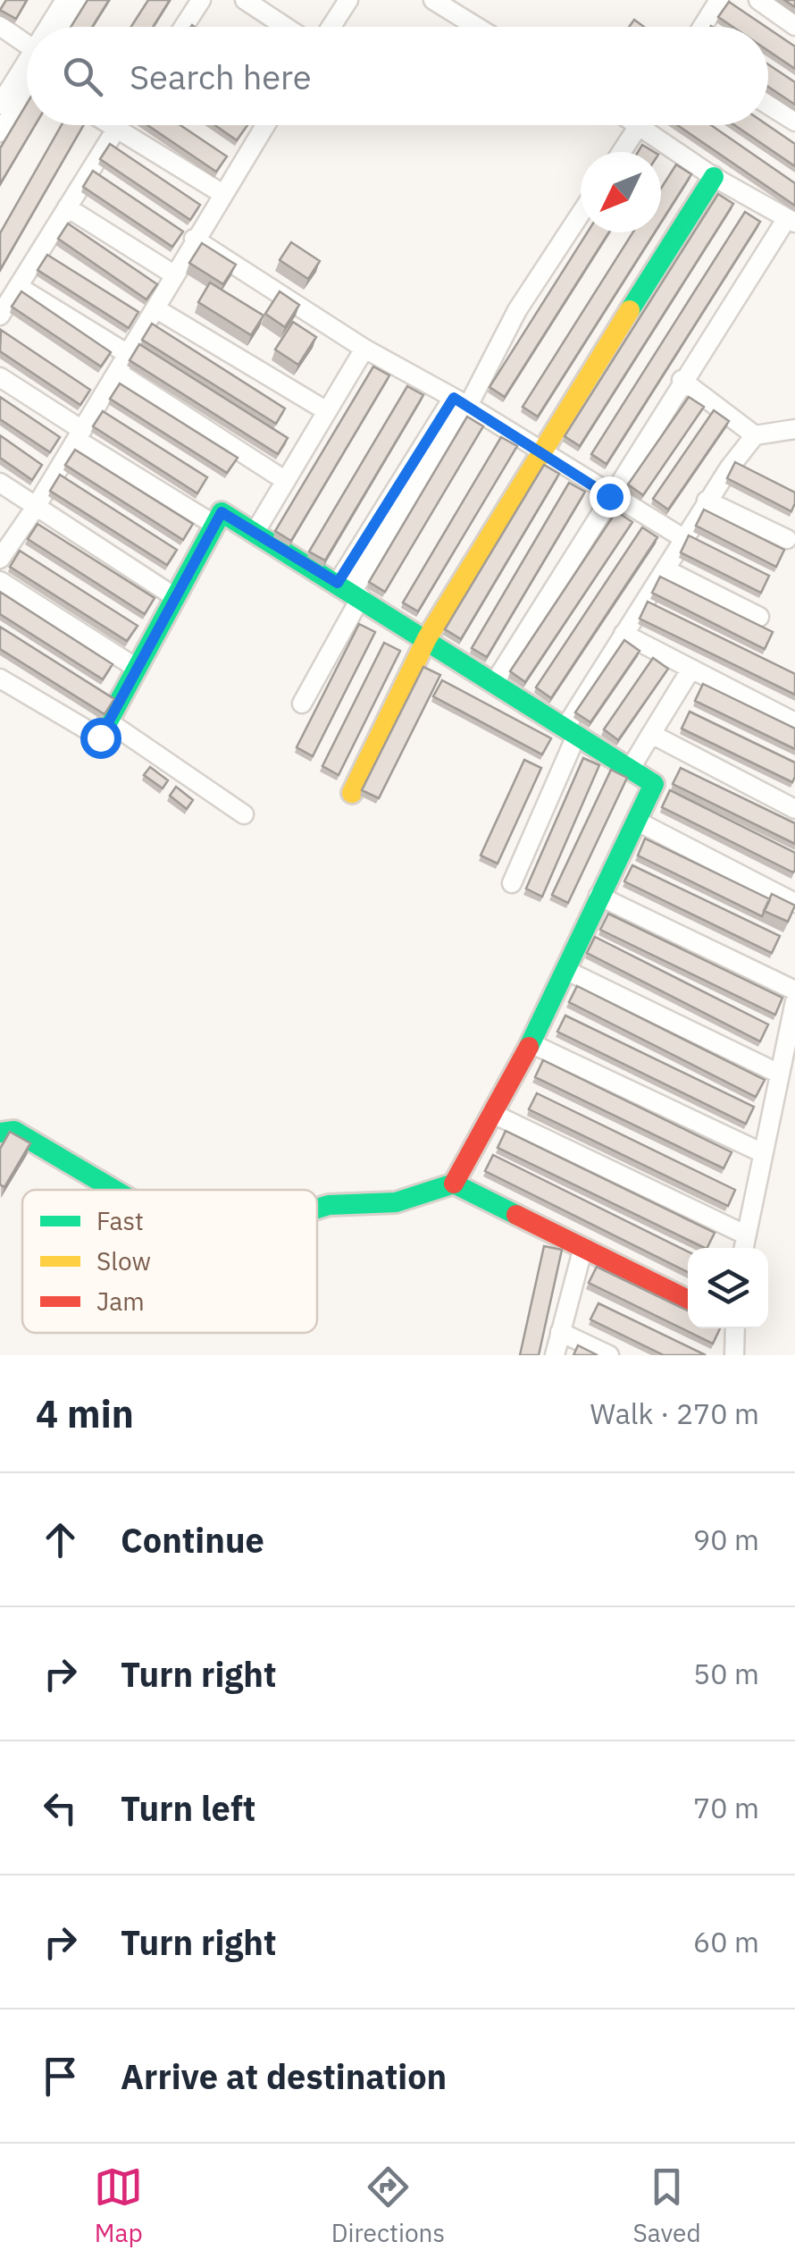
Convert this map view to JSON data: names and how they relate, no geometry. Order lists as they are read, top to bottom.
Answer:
{
  "legend": ["Fast", "Slow", "Jam"],
  "north": "bottom left",
  "page": {
    "search": "Search here",
    "heading": ["4 min", "Walk · 270 m"],
    "list": [
      ["Continue", "90 m"],
      ["Turn right", "50 m"],
      ["Turn left", "70 m"],
      ["Turn right", "60 m"],
      "Arrive at destination"
    ],
    "nav": ["Map", "Directions", "Saved"]
  }
}
